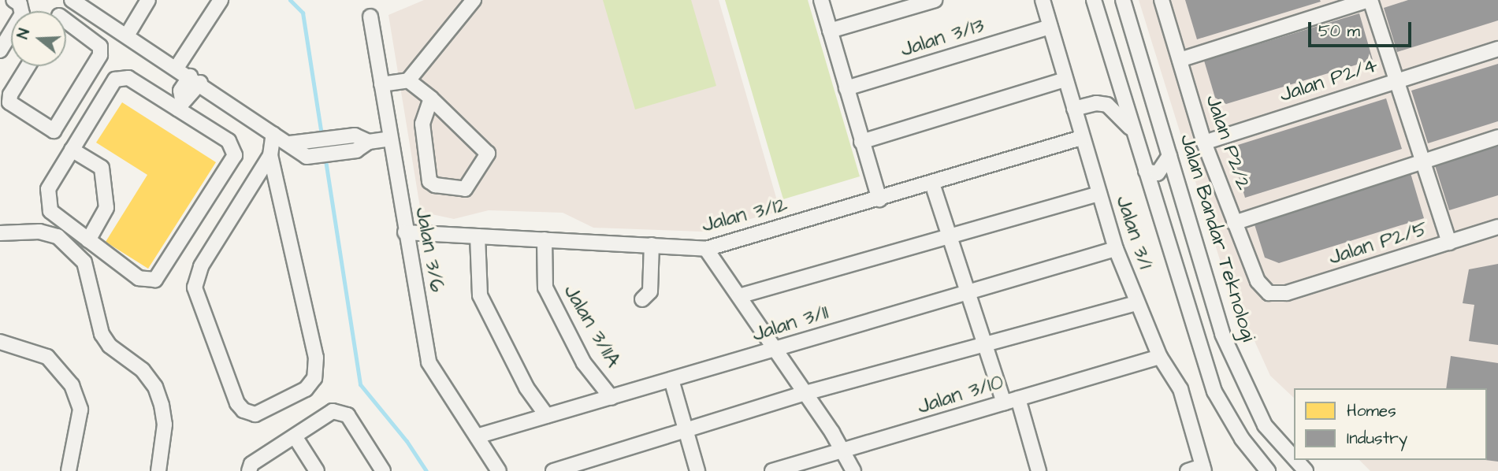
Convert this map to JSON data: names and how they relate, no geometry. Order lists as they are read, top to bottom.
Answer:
{
  "streets": {
    "street": [
      "Jalan 3/13",
      "Jalan P2/4",
      "Jalan P2/2",
      "Jalan 3/12",
      "Jalan 3/1",
      "Jalan Bandar Teknologi",
      "Jalan P2/5",
      "Jalan 3/6",
      "Jalan 3/11",
      "Jalan 3/11A",
      "Jalan 3/10"
    ]
  },
  "crossings": [
    ["Jalan 3/13", "Jalan 3/1"],
    ["Jalan P2/4", "Jalan P2/2"],
    ["Jalan P2/2", "Jalan P2/5"],
    ["Jalan 3/12", "Jalan 3/1"],
    ["Jalan 3/12", "Jalan 3/6"],
    ["Jalan 3/12", "Jalan 3/11A"],
    ["Jalan 3/1", "Jalan 3/11"],
    ["Jalan 3/1", "Jalan 3/10"],
    ["Jalan 3/6", "Jalan 3/11"],
    ["Jalan 3/11", "Jalan 3/11A"]
  ],
  "legend": ["Homes", "Industry"],
  "scale_bar": "50 m",
  "north": "left"
}
